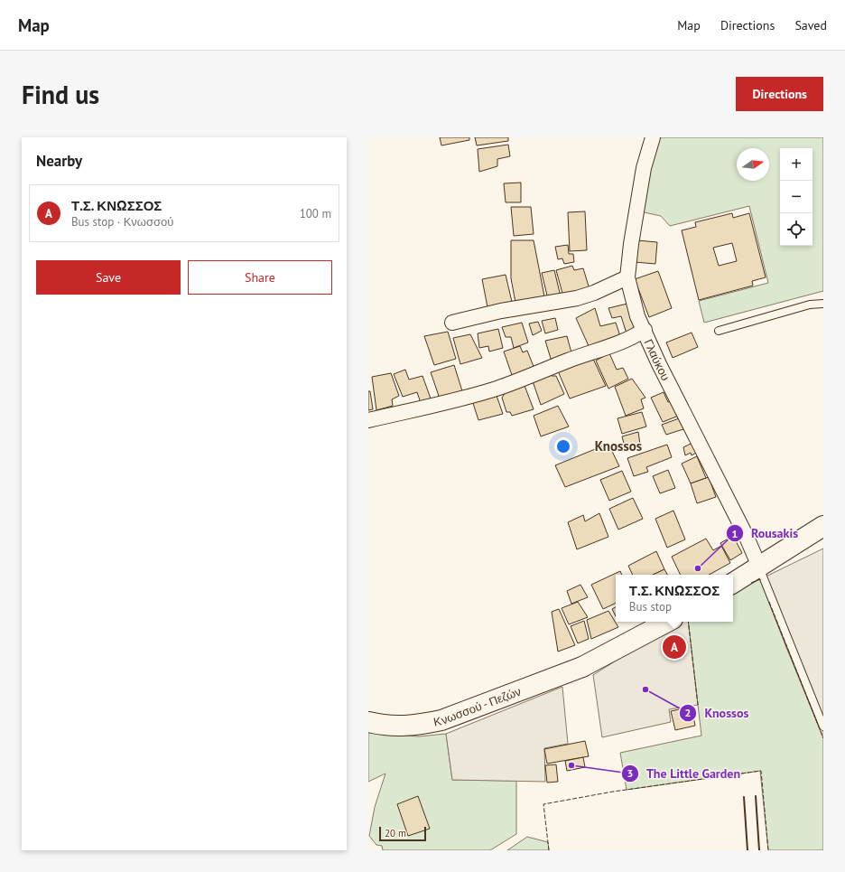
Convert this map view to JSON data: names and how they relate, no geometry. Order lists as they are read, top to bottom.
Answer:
{
  "streets": {
    "main road": ["Κνωσσού - Πεζών"],
    "street": ["Γλαύκου"]
  },
  "districts": ["Knossos"],
  "places": ["Rousakis", "Knossos", "The Little Garden"],
  "scale_bar": "20 m",
  "north": "right",
  "page": {
    "header": "Map",
    "nav": ["Map", "Directions", "Saved"],
    "buttons": [
      "Directions",
      ["Save", "Share"]
    ],
    "title": "Find us",
    "heading": "Nearby",
    "map_buttons": ["+", "−"],
    "list": [
      {
        "mark": "A",
        "name": "Τ.Σ. ΚΝΩΣΣΟΣ",
        "note": "Bus stop · Κνωσσού",
        "value": "100 m"
      }
    ],
    "popup": ["Τ.Σ. ΚΝΩΣΣΟΣ", "Bus stop"],
    "pins": "A",
    "scale": "20 m"
  }
}
